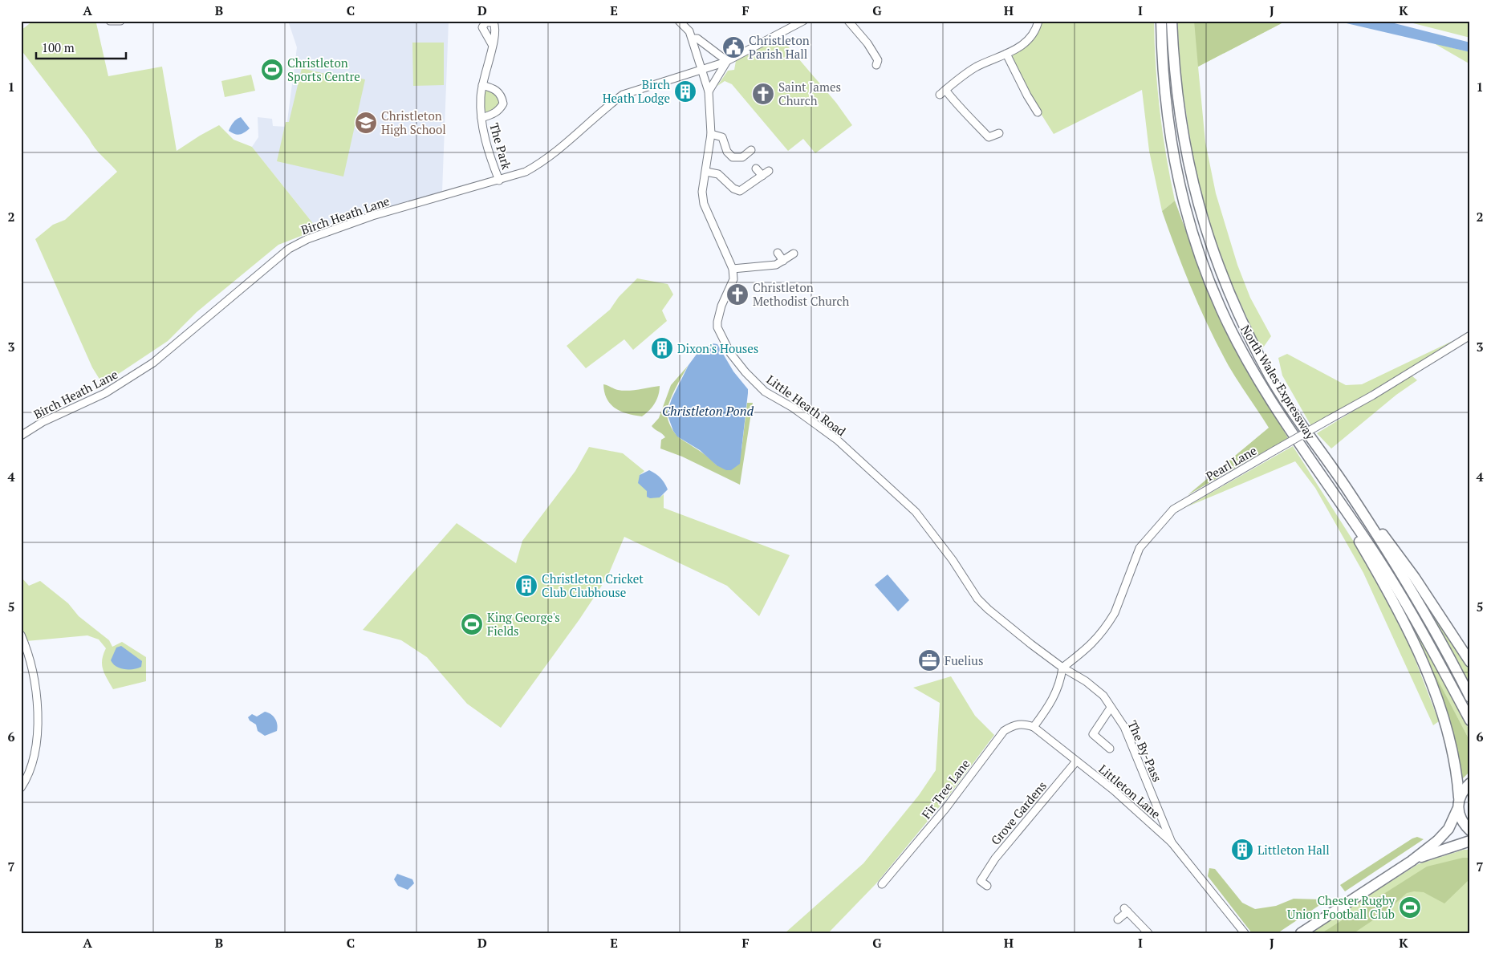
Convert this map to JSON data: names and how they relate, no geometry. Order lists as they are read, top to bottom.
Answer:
{
  "streets": {
    "highway": ["North Wales Expressway"],
    "street": [
      "The Park",
      "Birch Heath Lane",
      "Little Heath Road",
      "Pearl Lane",
      "The By-Pass",
      "Fir Tree Lane",
      "Littleton Lane",
      "Grove Gardens"
    ]
  },
  "crossings": [
    ["The Park", "Birch Heath Lane"],
    ["Little Heath Road", "Pearl Lane"],
    ["Little Heath Road", "The By-Pass"],
    ["Pearl Lane", "The By-Pass"],
    ["The By-Pass", "Littleton Lane"],
    ["Fir Tree Lane", "Littleton Lane"],
    ["Littleton Lane", "Grove Gardens"]
  ],
  "water": ["Christleton Pond"],
  "places": {
    "public building": ["Christleton Parish Hall"],
    "sports": ["Christleton Sports Centre", "King George's Fields", "Chester Rugby Union Football Club"],
    "building": [
      "Birch Heath Lodge",
      "Dixon's Houses",
      "Christleton Cricket Club Clubhouse",
      "Littleton Hall"
    ],
    "church": ["Saint James Church", "Christleton Methodist Church"],
    "school or university": ["Christleton High School"],
    "office": ["Fuelius"]
  },
  "scale_bar": "100 m",
  "grid": {
    "columns": [
      "A",
      "B",
      "C",
      "D",
      "E",
      "F",
      "G",
      "H",
      "I",
      "J",
      "K"
    ],
    "rows": [
      "1",
      "2",
      "3",
      "4",
      "5",
      "6",
      "7"
    ]
  }
}
